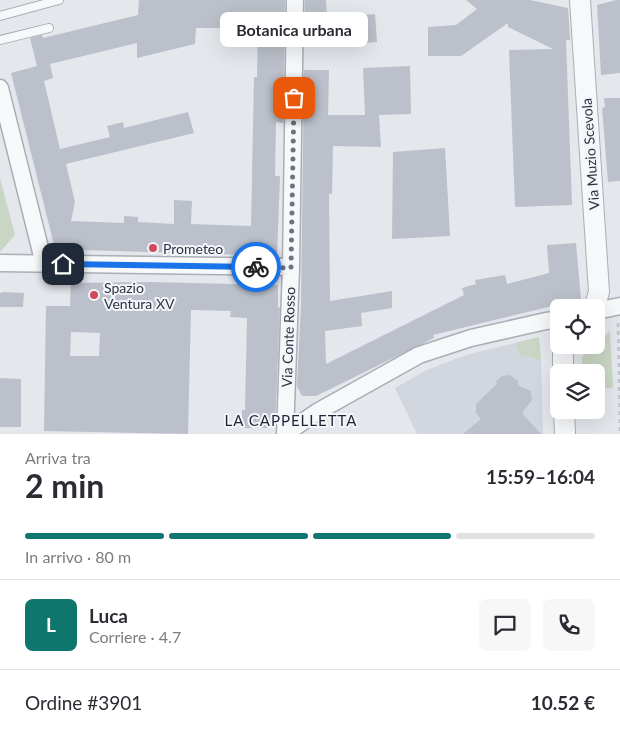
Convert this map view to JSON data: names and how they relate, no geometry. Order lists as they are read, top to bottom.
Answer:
{
  "streets": {
    "street": ["Via Muzio Scevola", "Via Conte Rosso"]
  },
  "districts": ["LA CAPPELLETTA"],
  "places": ["Botanica urbana", "Prometeo", "Spazio Ventura XV"],
  "page": {
    "bubble": "Botanica urbana",
    "heading": ["2 min", "Arriva tra", "15:59–16:04"],
    "panel": [
      "Luca",
      "Corriere · 4.7",
      "Ordine #3901",
      "10.52 €"
    ],
    "bar": "In arrivo · 80 m",
    "round": "L"
  }
}
